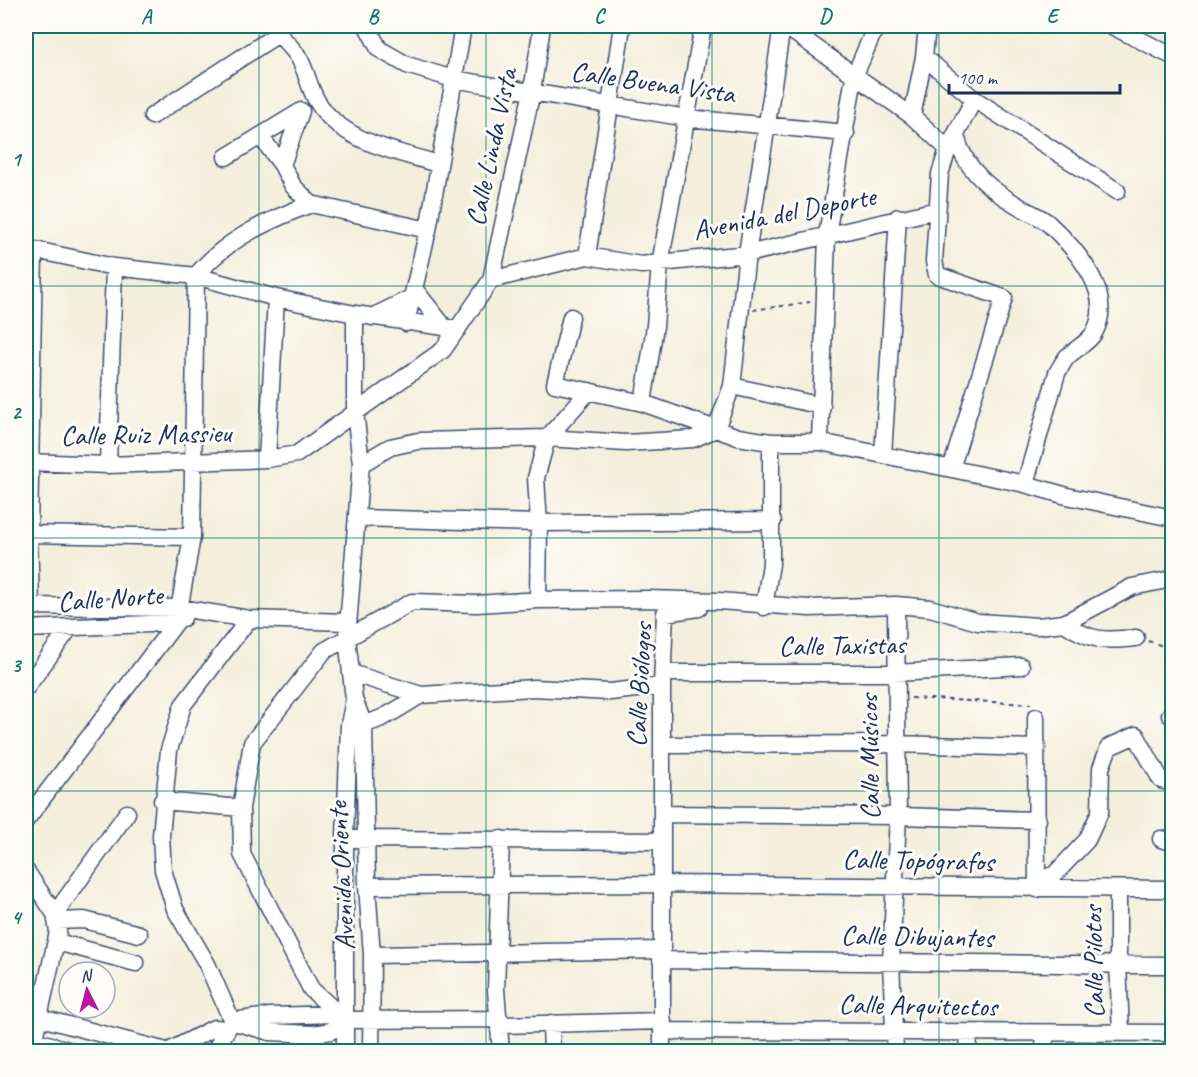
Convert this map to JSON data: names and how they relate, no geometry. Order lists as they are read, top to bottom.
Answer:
{
  "streets": {
    "street": [
      "Calle Buena Vista",
      "Calle Linda Vista",
      "Avenida del Deporte",
      "Calle Ruiz Massieu",
      "Calle Norte",
      "Calle Taxistas",
      "Calle Biólogos",
      "Calle Músicos",
      "Calle Topógrafos",
      "Avenida Oriente",
      "Calle Dibujantes",
      "Calle Pilotos",
      "Calle Arquitectos"
    ]
  },
  "crossings": [
    ["Calle Buena Vista", "Calle Linda Vista"],
    ["Calle Norte", "Avenida Oriente"],
    ["Calle Taxistas", "Calle Biólogos"],
    ["Calle Taxistas", "Calle Músicos"],
    ["Calle Biólogos", "Calle Músicos"],
    ["Calle Biólogos", "Calle Topógrafos"],
    ["Calle Biólogos", "Calle Dibujantes"],
    ["Calle Biólogos", "Calle Arquitectos"],
    ["Calle Músicos", "Calle Topógrafos"],
    ["Calle Músicos", "Calle Dibujantes"],
    ["Calle Músicos", "Calle Arquitectos"],
    ["Calle Topógrafos", "Avenida Oriente"],
    ["Calle Topógrafos", "Calle Pilotos"],
    ["Avenida Oriente", "Calle Dibujantes"],
    ["Avenida Oriente", "Calle Arquitectos"],
    ["Calle Dibujantes", "Calle Pilotos"],
    ["Calle Pilotos", "Calle Arquitectos"]
  ],
  "scale_bar": "100 m",
  "north": "top",
  "grid": {
    "columns": [
      "A",
      "B",
      "C",
      "D",
      "E"
    ],
    "rows": [
      "1",
      "2",
      "3",
      "4"
    ]
  }
}
